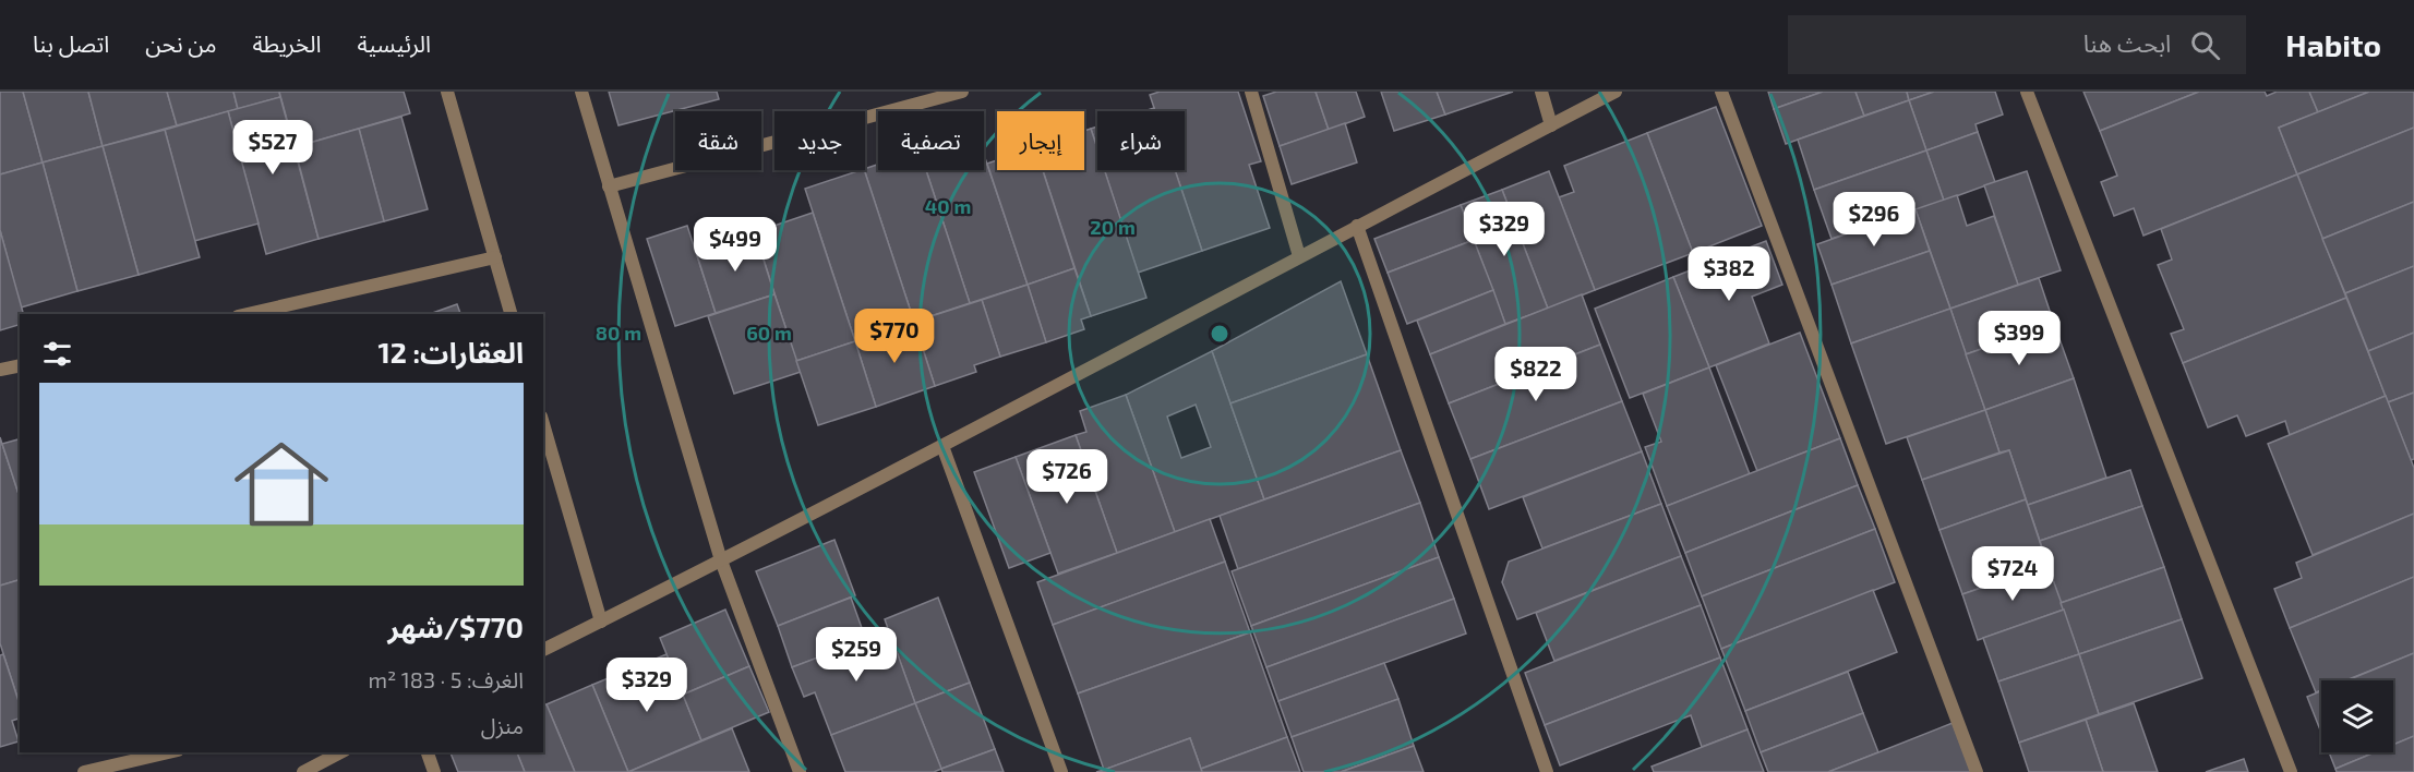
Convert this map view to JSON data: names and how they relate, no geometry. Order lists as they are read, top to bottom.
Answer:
{
  "page": {
    "header": "Habito",
    "search": "ابحث هنا",
    "nav": [
      "الرئيسية",
      "الخريطة",
      "من نحن",
      "اتصل بنا"
    ],
    "chip": [
      "شراء",
      "إيجار",
      "تصفية",
      "جديد",
      "شقة"
    ],
    "price": [
      "$527",
      "$296",
      "$329",
      "$499",
      "$382",
      "$770",
      "$399",
      "$822",
      "$726",
      "$724",
      "$259",
      "$329"
    ],
    "heading": "العقارات: 12",
    "list": [
      {
        "name": "$770/شهر",
        "note": "الغرف: 5 · 183 m² · منزل"
      }
    ]
  },
  "rings": [
    "40 m",
    "20 m",
    "60 m",
    "80 m"
  ]
}
